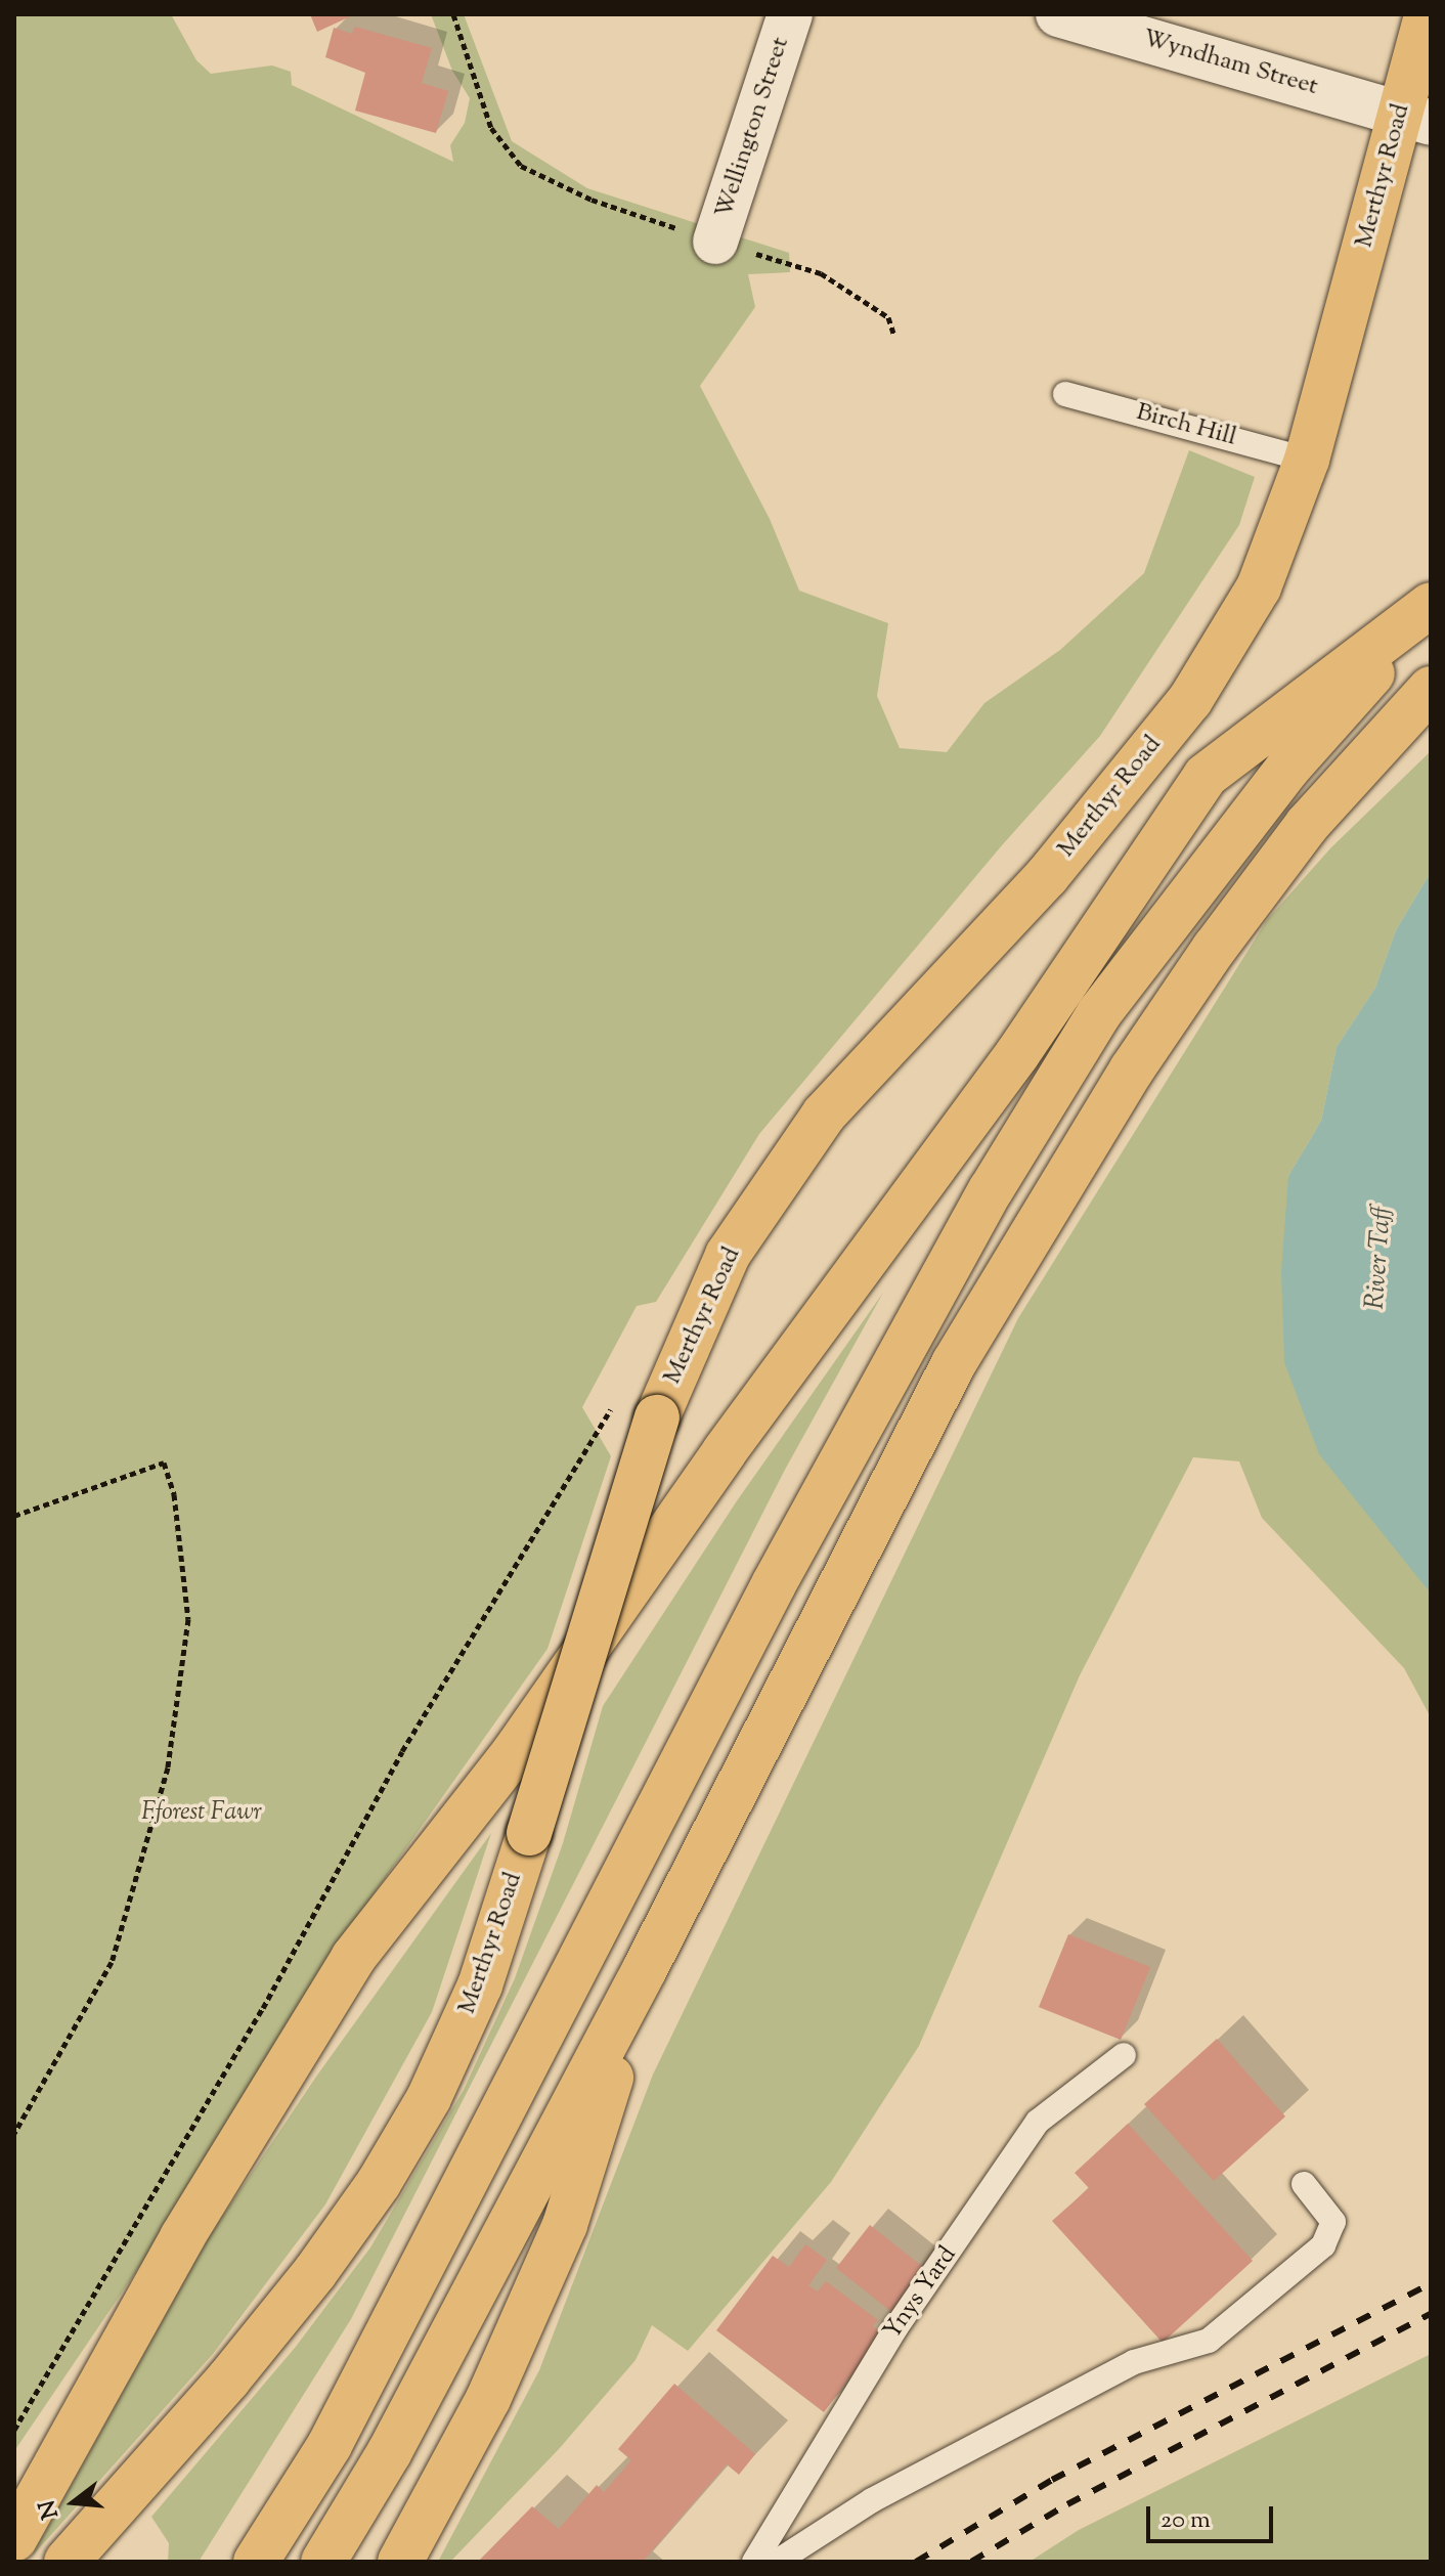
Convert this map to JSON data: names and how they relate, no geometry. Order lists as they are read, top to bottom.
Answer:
{
  "streets": {
    "main road": ["Merthyr Road"],
    "street": ["Wyndham Street", "Wellington Street"],
    "lane": ["Birch Hill", "Ynys Yard"]
  },
  "crossings": [
    ["Wyndham Street", "Merthyr Road"],
    ["Merthyr Road", "Birch Hill"]
  ],
  "water": ["River Taff"],
  "parks": ["Fforest Fawr"],
  "scale_bar": "20 m",
  "north": "left"
}
